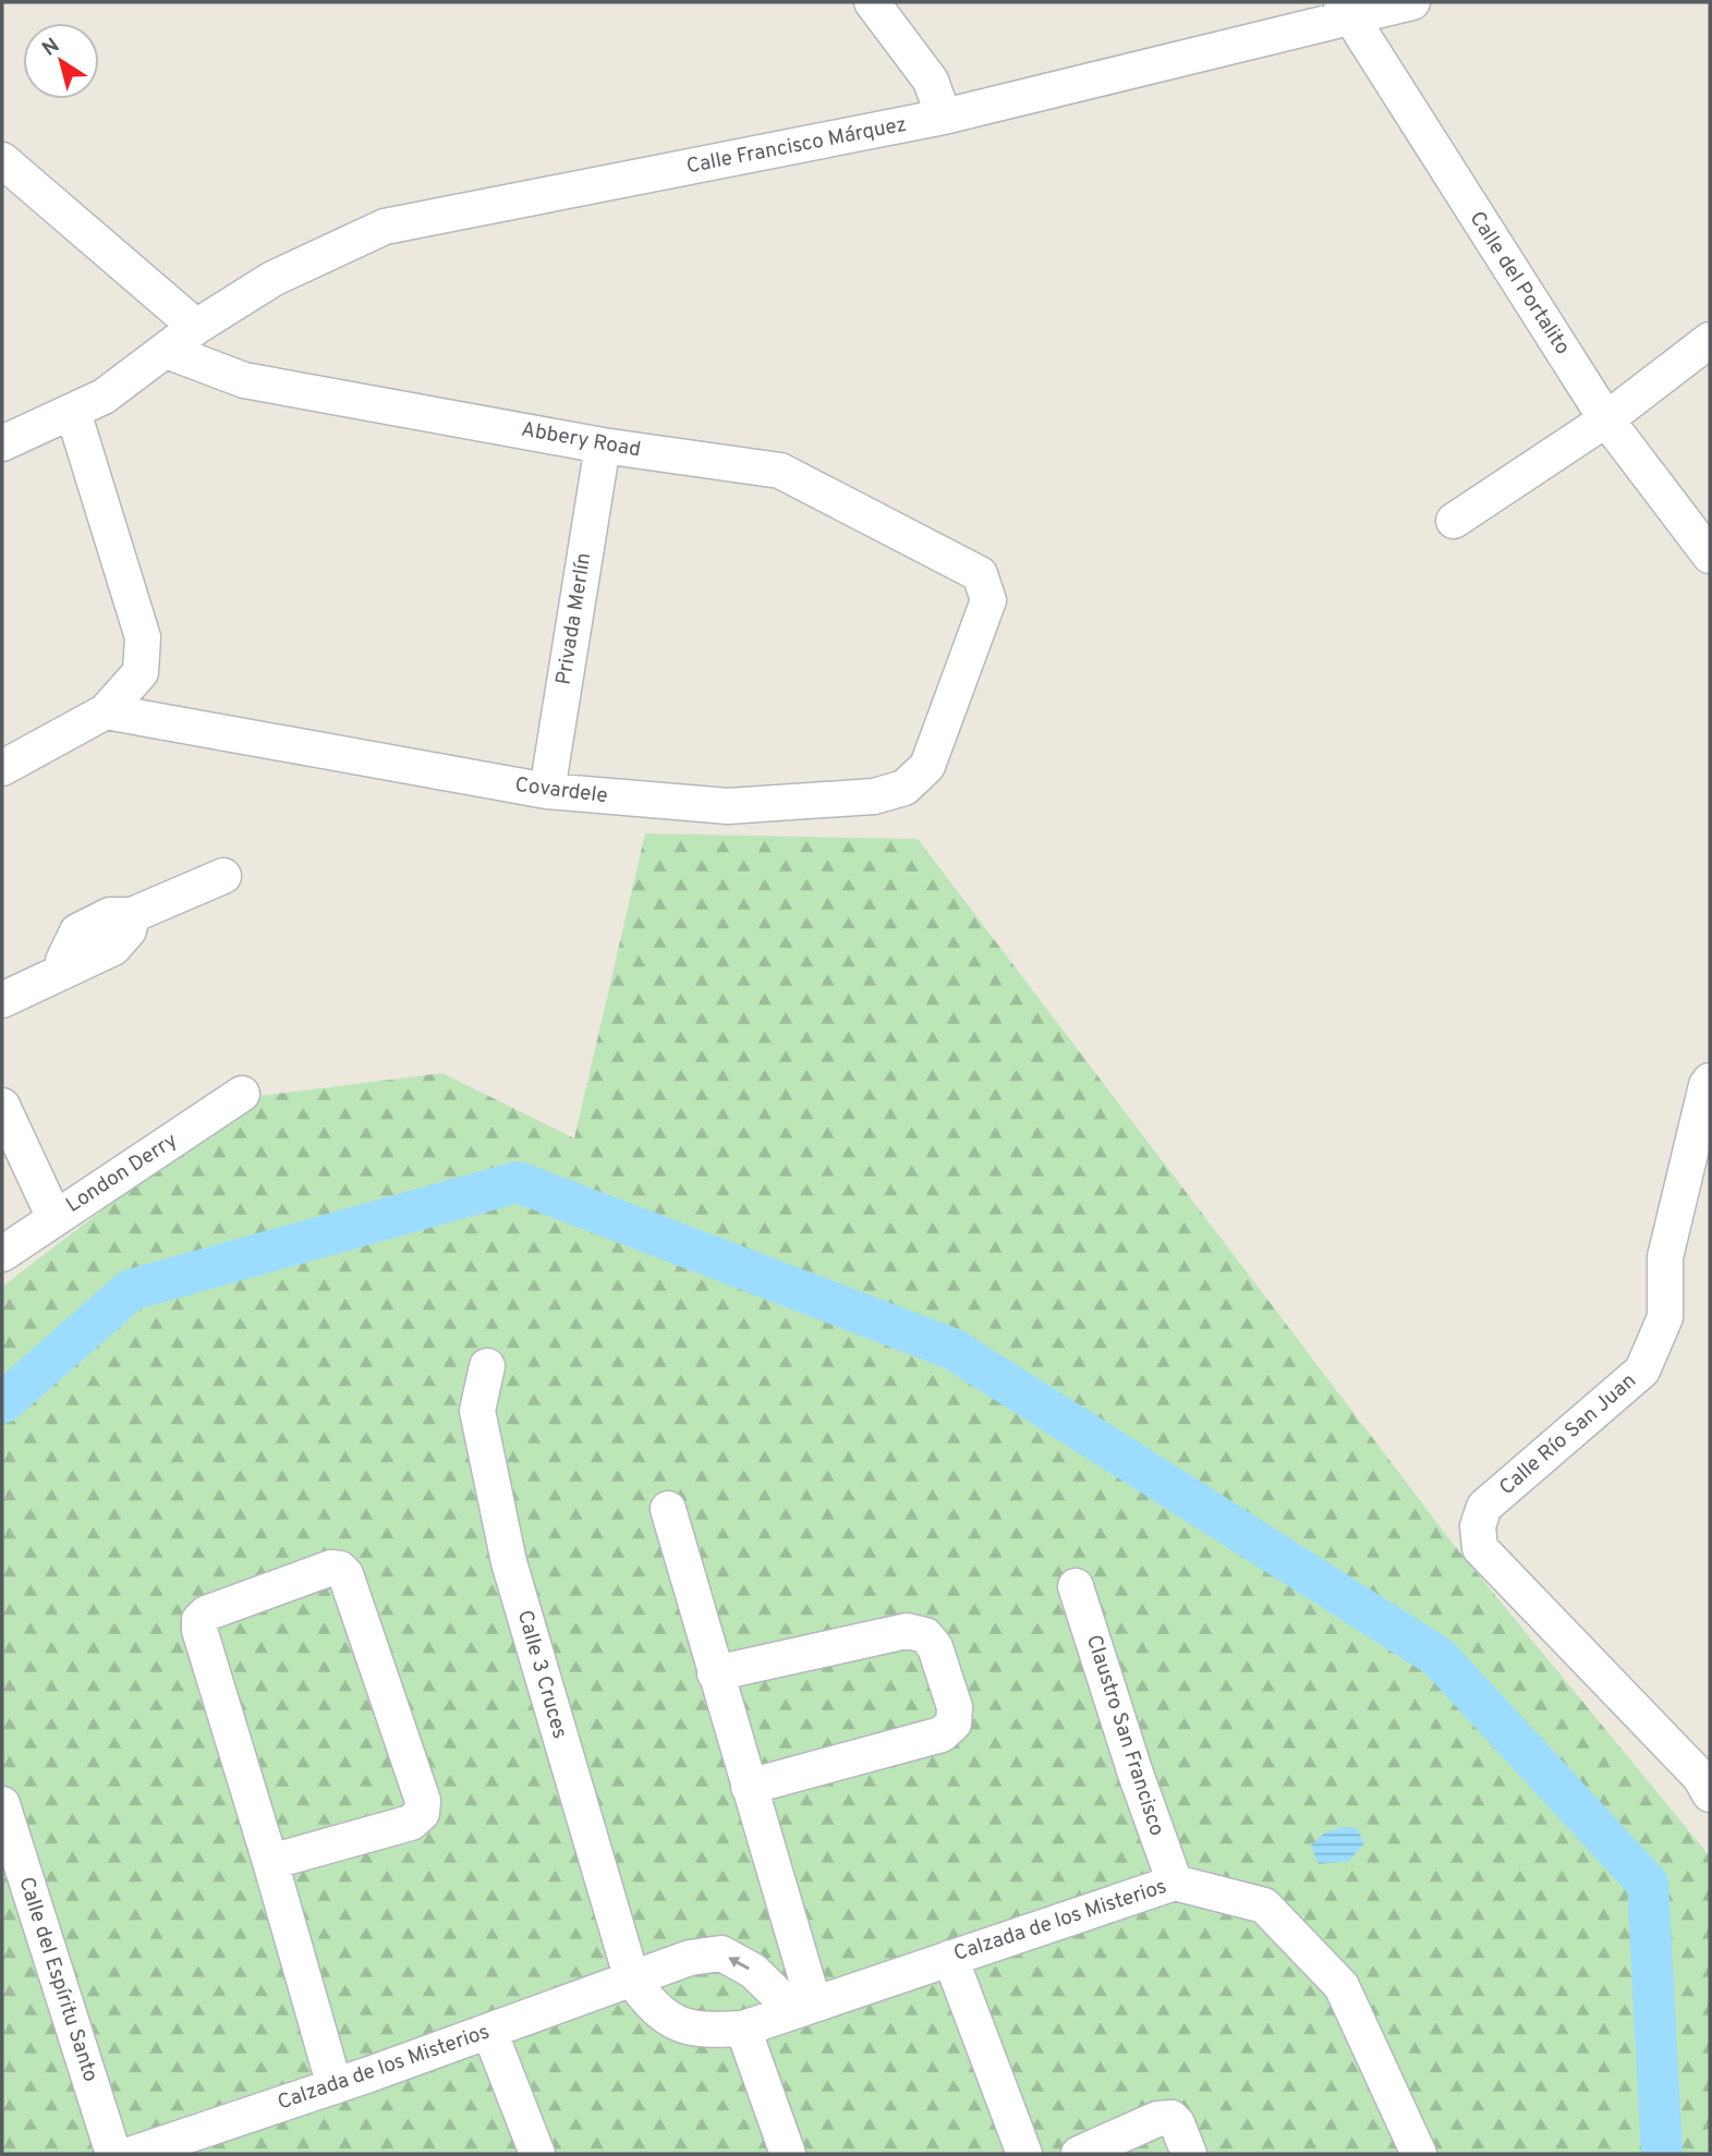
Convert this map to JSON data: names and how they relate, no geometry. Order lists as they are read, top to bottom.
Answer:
{
  "streets": {
    "street": [
      "Calle Francisco Márquez",
      "Calle del Portalito",
      "Abbery Road",
      "Privada Merlín",
      "Covardele",
      "London Derry",
      "Calle Río San Juan",
      "Calle 3 Cruces",
      "Claustro San Francisco",
      "Calzada de los Misterios",
      "Calle del Espíritu Santo"
    ]
  },
  "crossings": [
    ["Calle Francisco Márquez", "Calle del Portalito"],
    ["Calle Francisco Márquez", "Abbery Road"],
    ["Abbery Road", "Privada Merlín"],
    ["Abbery Road", "Covardele"],
    ["Privada Merlín", "Covardele"],
    ["Calle 3 Cruces", "Calzada de los Misterios"],
    ["Claustro San Francisco", "Calzada de los Misterios"]
  ],
  "north": "top left"
}
